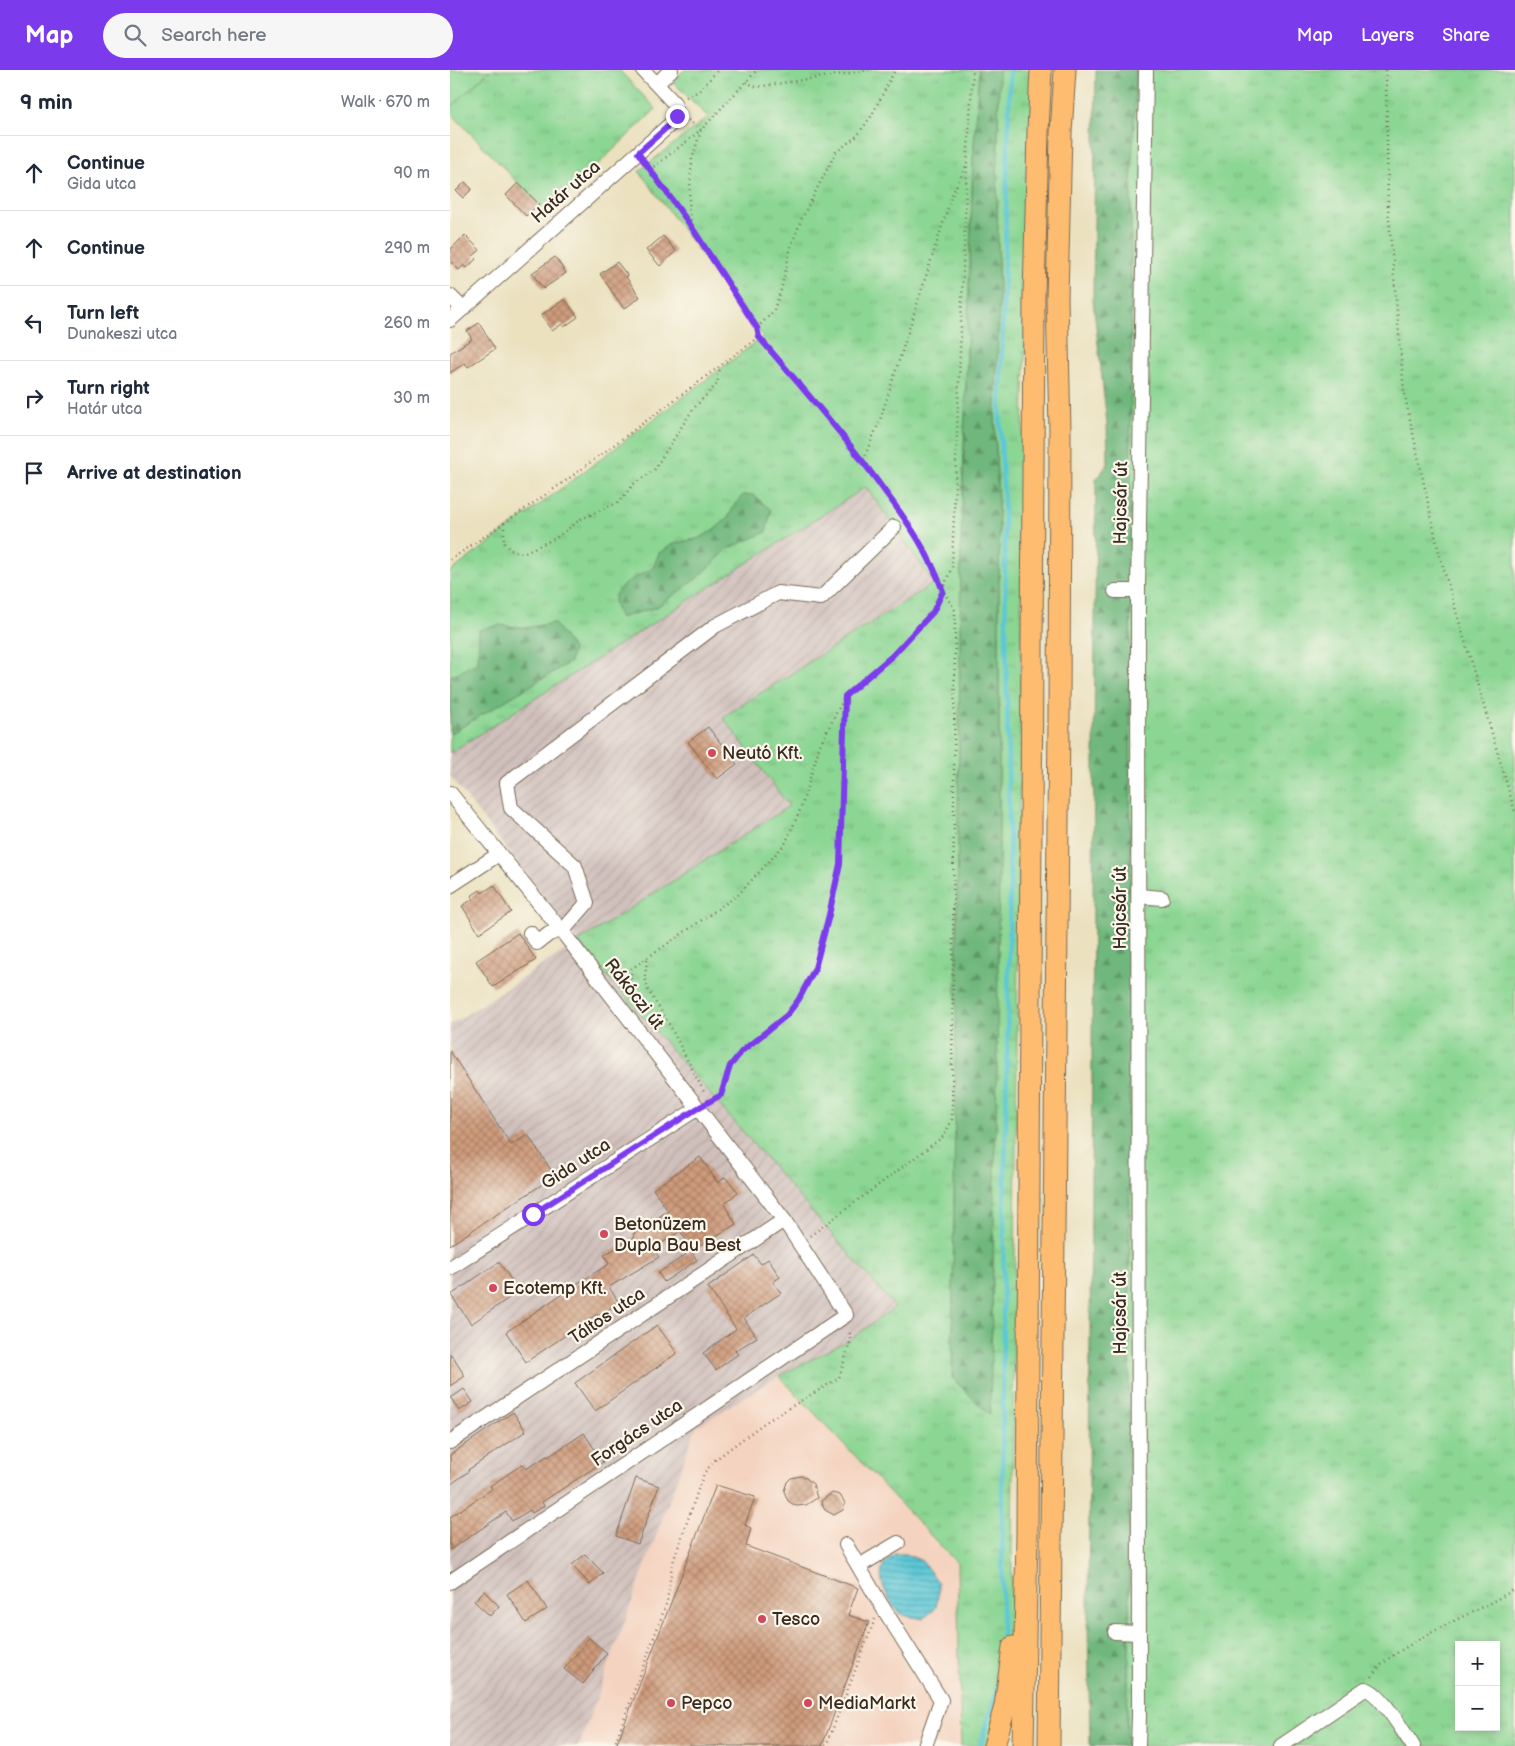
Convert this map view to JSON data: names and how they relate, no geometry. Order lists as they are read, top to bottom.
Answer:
{
  "streets": {
    "street": [
      "Határ utca",
      "Hajcsár út",
      "Rákóczi út",
      "Gida utca",
      "Táltos utca",
      "Forgács utca"
    ]
  },
  "crossings": [
    ["Rákóczi út", "Gida utca"],
    ["Rákóczi út", "Táltos utca"],
    ["Rákóczi út", "Forgács utca"]
  ],
  "places": [
    "Neutó Kft.",
    "Betonüzem Dupla Bau Best",
    "Ecotemp Kft.",
    "Tesco",
    "Pepco",
    "MediaMarkt"
  ],
  "page": {
    "header": "Map",
    "search": "Search here",
    "nav": ["Map", "Layers", "Share"],
    "heading": ["9 min", "Walk · 670 m"],
    "list": [
      ["Continue", "Gida utca", "90 m"],
      ["Continue", "290 m"],
      ["Turn left", "Dunakeszi utca", "260 m"],
      ["Turn right", "Határ utca", "30 m"],
      "Arrive at destination"
    ],
    "map_buttons": ["+", "−"]
  }
}
